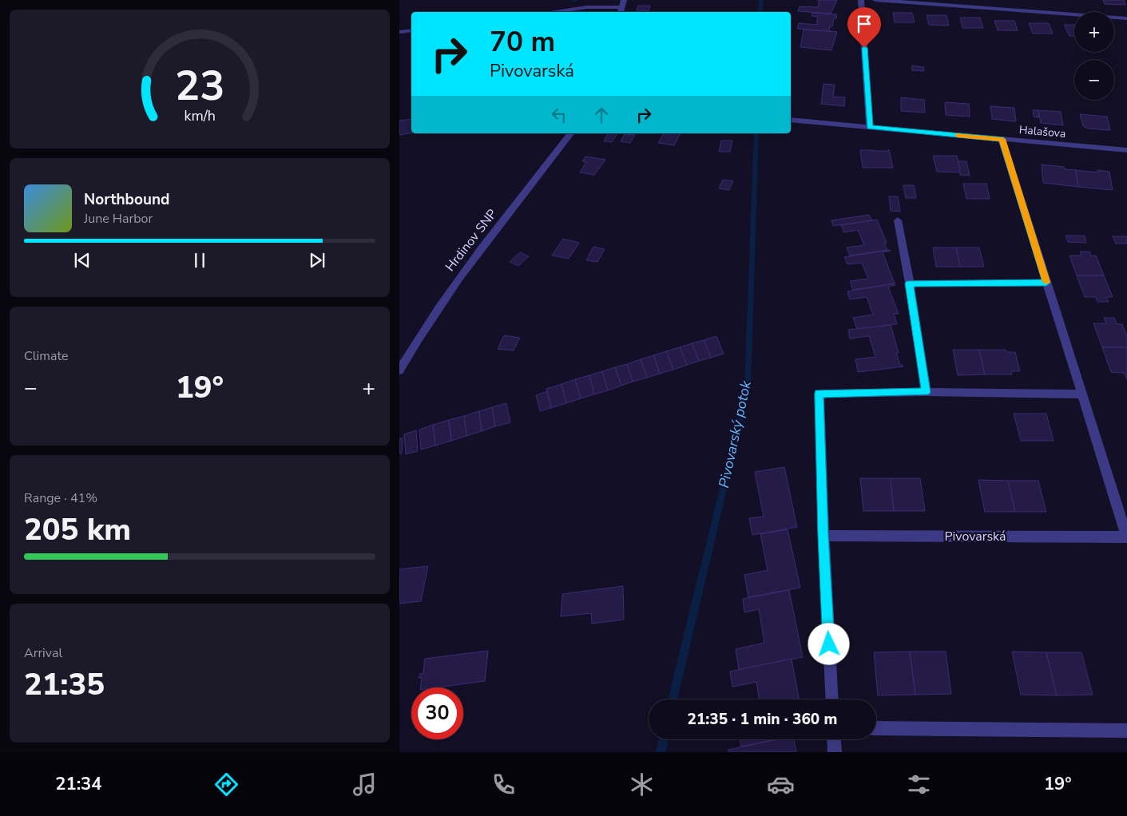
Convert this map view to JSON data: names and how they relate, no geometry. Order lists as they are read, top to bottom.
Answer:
{
  "streets": {
    "street": ["Halašova", "Hrdinov SNP", "Pivovarská"]
  },
  "crossings": [
    ["Halašova", "Pivovarská"]
  ],
  "water": ["Pivovarský potok"],
  "page": {
    "map_buttons": ["+", "−"],
    "turn": ["70 m", "Pivovarská"],
    "song": ["Northbound", "June Harbor"],
    "tile": [
      "Climate",
      ["Range · 41%", "205 km"],
      ["Arrival", "21:35"]
    ],
    "heat": ["−", "19°", "+"],
    "limit": "30",
    "trip": "21:35 · 1 min · 360 m",
    "tabs": ["21:34", "19°"],
    "gauge": ["23", "km/h"]
  }
}
